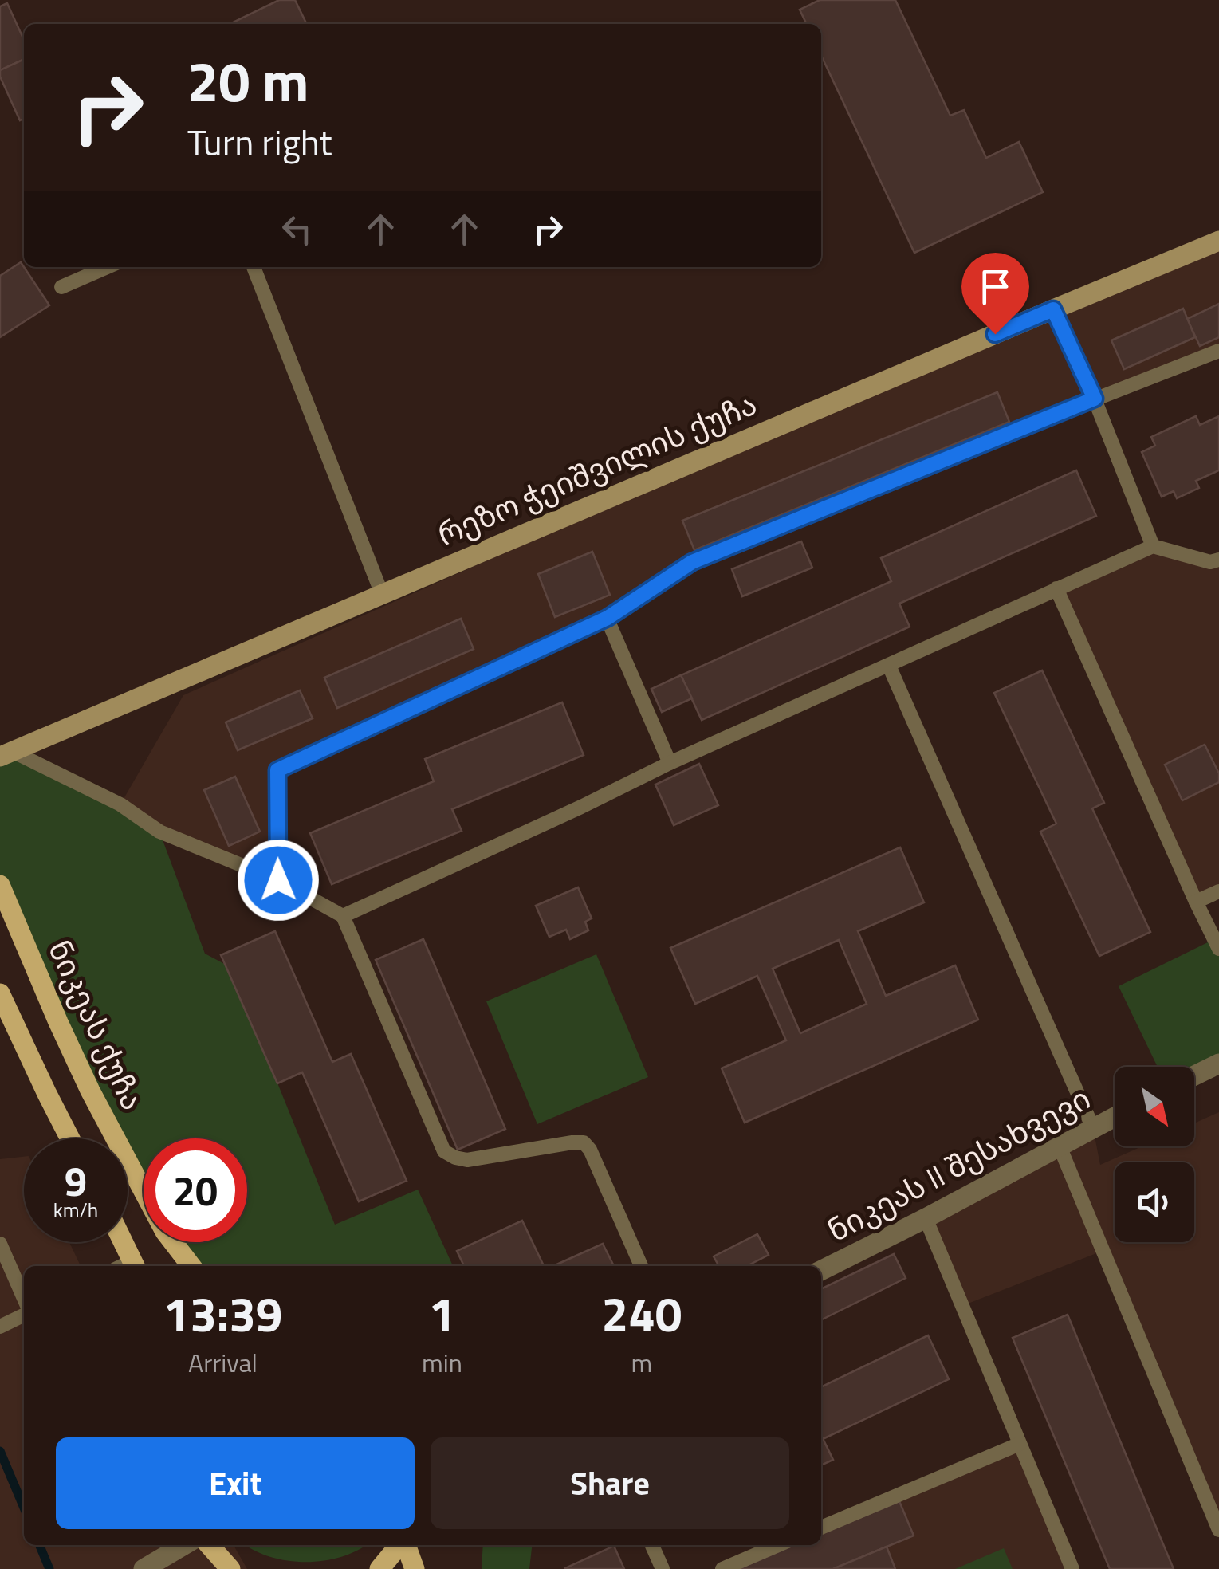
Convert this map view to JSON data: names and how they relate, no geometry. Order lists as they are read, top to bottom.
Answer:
{
  "streets": {
    "main road": ["რეზო ჭეიშვილის ქუჩა", "ნიკეას ქუჩა"],
    "street": ["ნიკეას II შესახვევი"]
  },
  "north": "bottom right",
  "page": {
    "turn": ["20 m", "Turn right"],
    "speed": "9 km/h",
    "limit": "20",
    "eta": [
      "13:39",
      "Arrival",
      "1",
      "min",
      "240",
      "m"
    ],
    "buttons": ["Exit", "Share"]
  }
}
